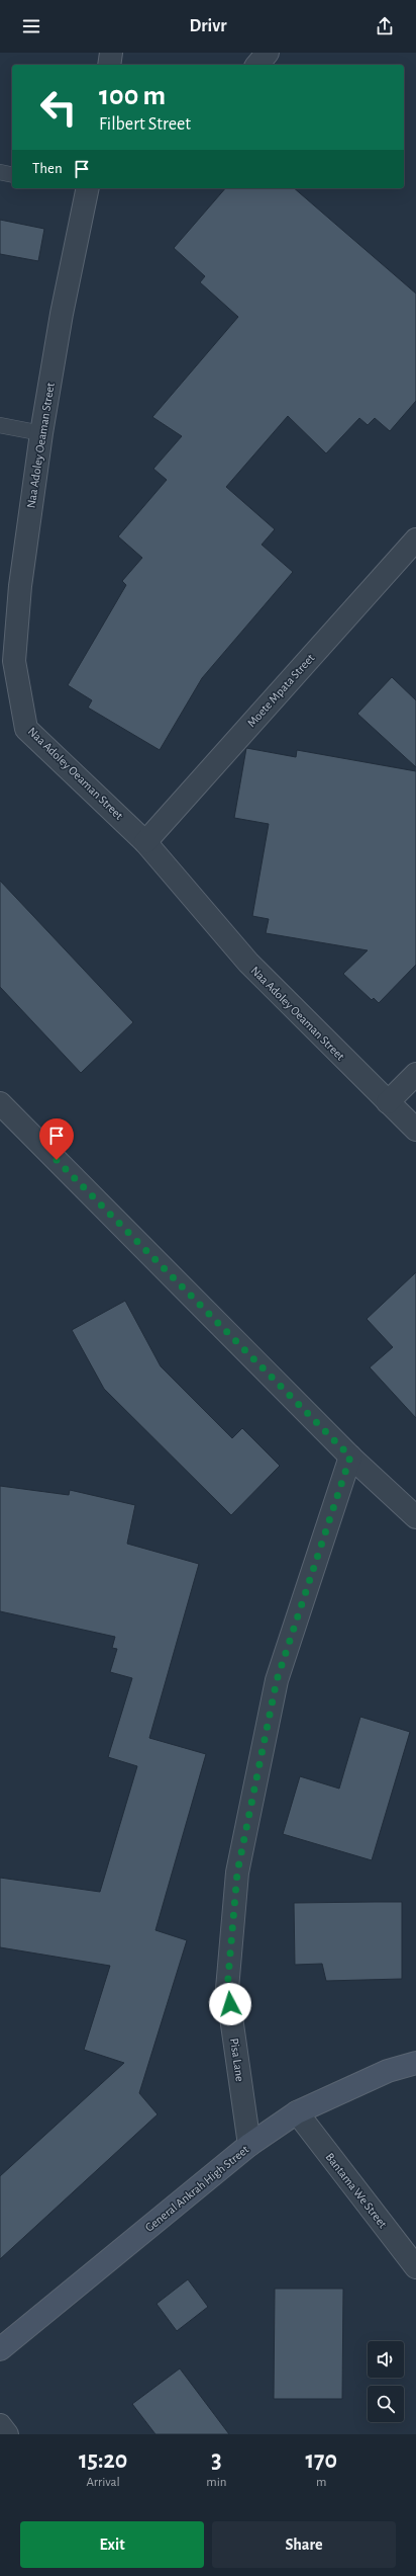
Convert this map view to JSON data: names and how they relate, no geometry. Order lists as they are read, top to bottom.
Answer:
{
  "streets": {
    "main road": ["General Ankrah High Street"],
    "street": [
      "Naa Adoley Oeaman Street",
      "Moete Mpata Street",
      "Pisa Lane",
      "Bantama We Street"
    ]
  },
  "crossings": [
    ["Naa Adoley Oeaman Street", "Moete Mpata Street"],
    ["Pisa Lane", "General Ankrah High Street"],
    ["General Ankrah High Street", "Bantama We Street"]
  ],
  "page": {
    "header": "Drivr",
    "turn": ["100 m", "Filbert Street"],
    "then": "Then",
    "eta": [
      "15:20",
      "Arrival",
      "3",
      "min",
      "170",
      "m"
    ],
    "buttons": ["Exit", "Share"]
  }
}
